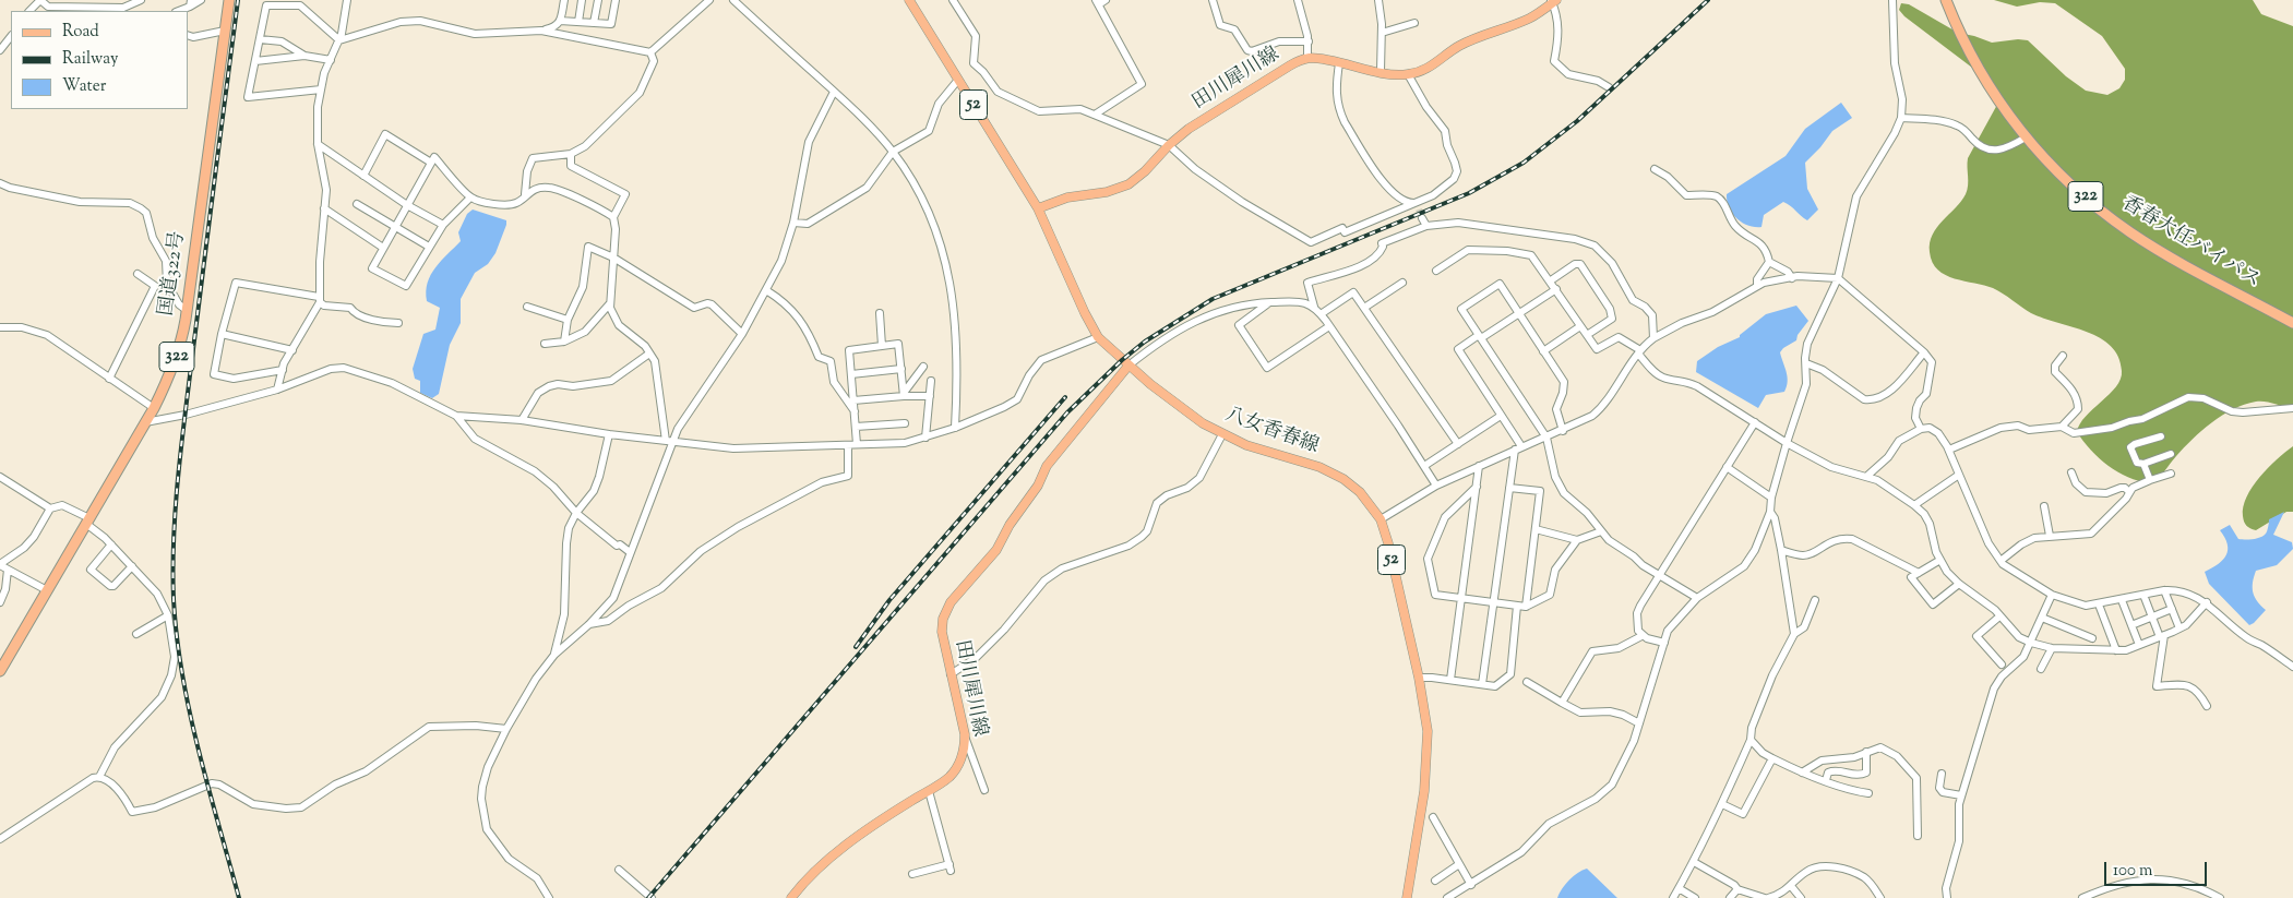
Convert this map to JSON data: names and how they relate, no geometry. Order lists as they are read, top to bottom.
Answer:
{
  "streets": {
    "highway": ["322", "香春大任バイパス", "国道322号"],
    "main road": ["田川犀川線", "52", "八女香春線"]
  },
  "crossings": [
    ["田川犀川線", "八女香春線"]
  ],
  "legend": ["Road", "Railway", "Water"],
  "scale_bar": "100 m"
}
